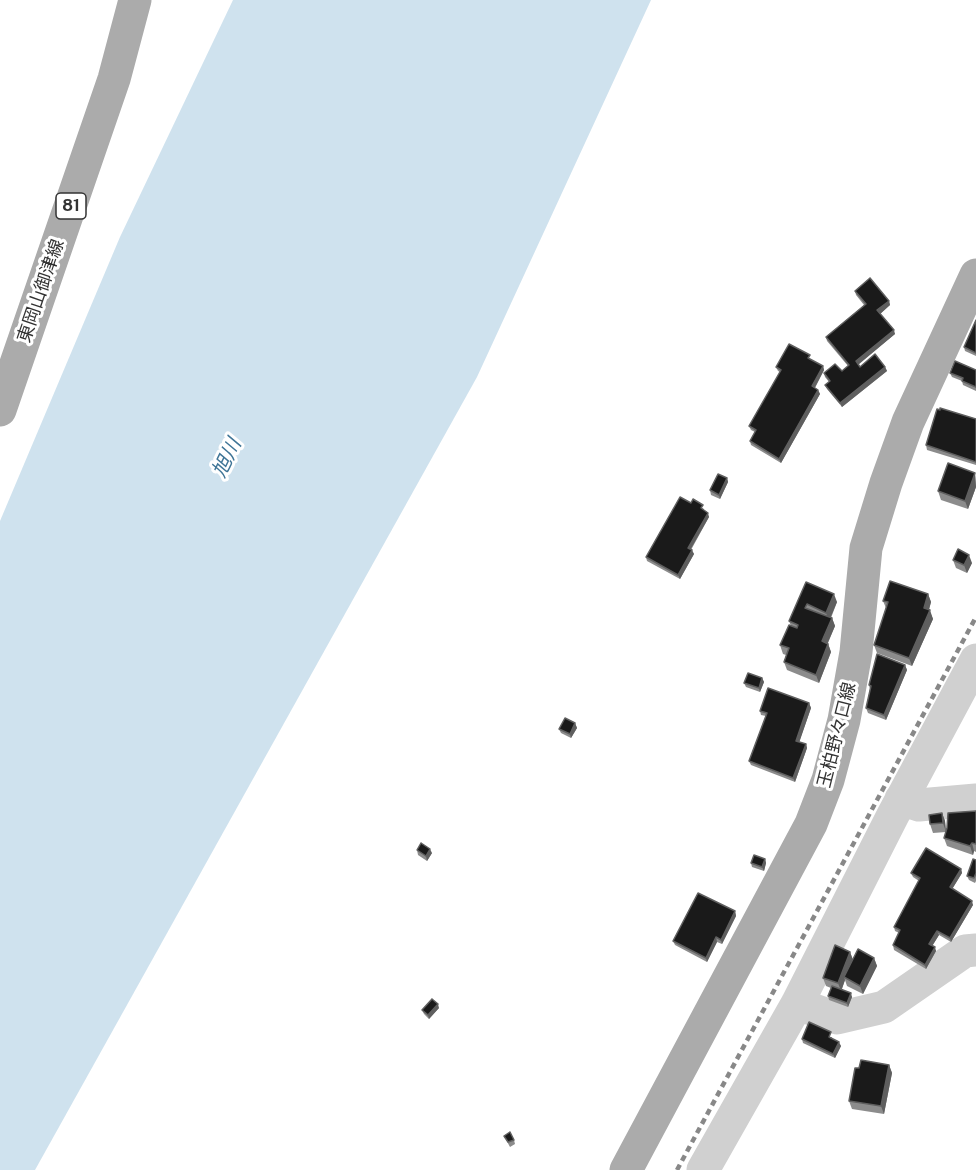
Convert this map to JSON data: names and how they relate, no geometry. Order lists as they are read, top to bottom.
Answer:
{
  "streets": {
    "main road": ["81", "東岡山御津線", "玉柏野々口線"]
  },
  "water": ["旭川"]
}
